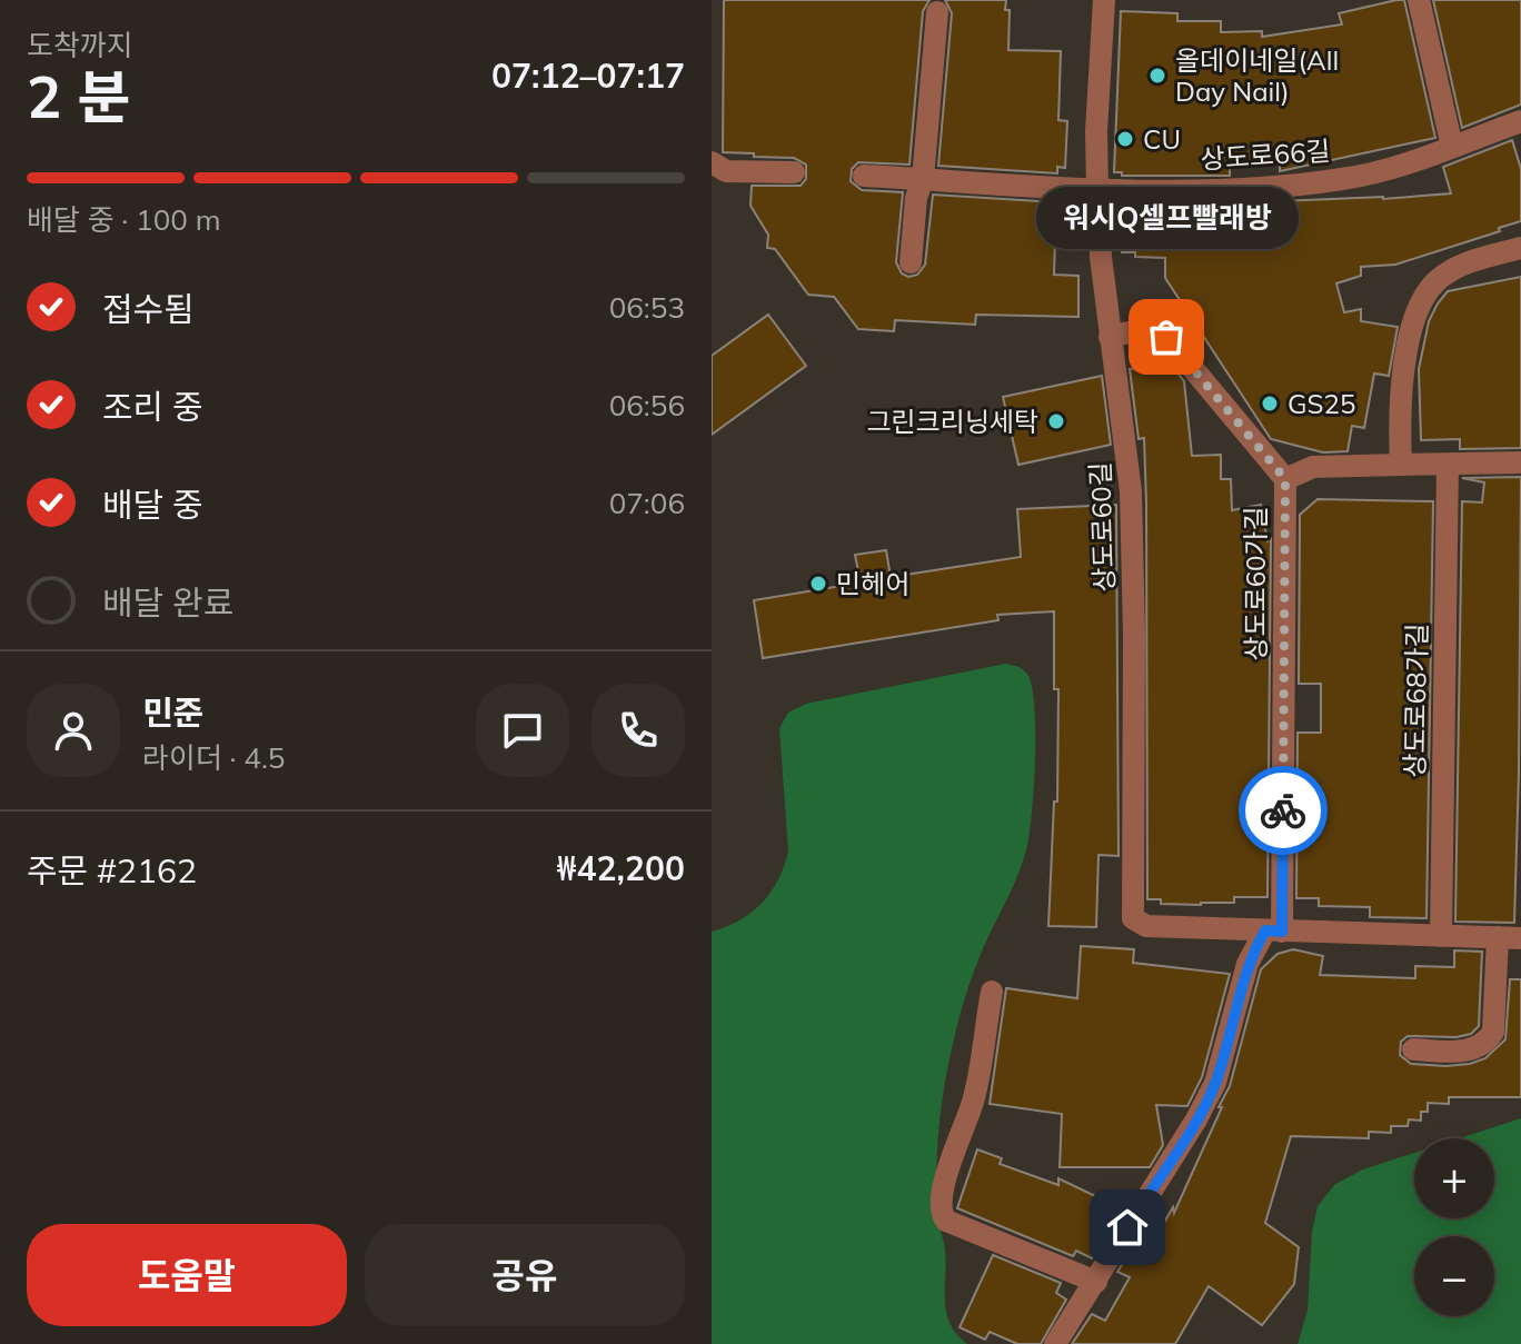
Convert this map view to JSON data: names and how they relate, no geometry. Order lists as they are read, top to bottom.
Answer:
{
  "streets": {
    "street": [
      "상도로66길",
      "상도로60길",
      "상도로60가길",
      "상도로68가길"
    ]
  },
  "crossings": [
    ["상도로66길", "상도로60길"],
    ["상도로60길", "상도로60가길"],
    ["상도로60길", "상도로68가길"]
  ],
  "places": [
    "올데이네일(All Day Nail)",
    "CU",
    "워시Q셀프빨래방",
    "GS25",
    "그린크리닝세탁",
    "민헤어"
  ],
  "page": {
    "heading": ["2 분", "도착까지", "07:12–07:17"],
    "panel": [
      "민준",
      "라이더 · 4.5",
      "주문 #2162",
      "₩42,200"
    ],
    "bar": "배달 중 · 100 m",
    "bubble": "워시Q셀프빨래방",
    "list": [
      ["접수됨", "06:53"],
      ["조리 중", "06:56"],
      ["배달 중", "07:06"],
      "배달 완료"
    ],
    "map_buttons": ["+", "−"],
    "buttons": ["도움말", "공유"]
  }
}
